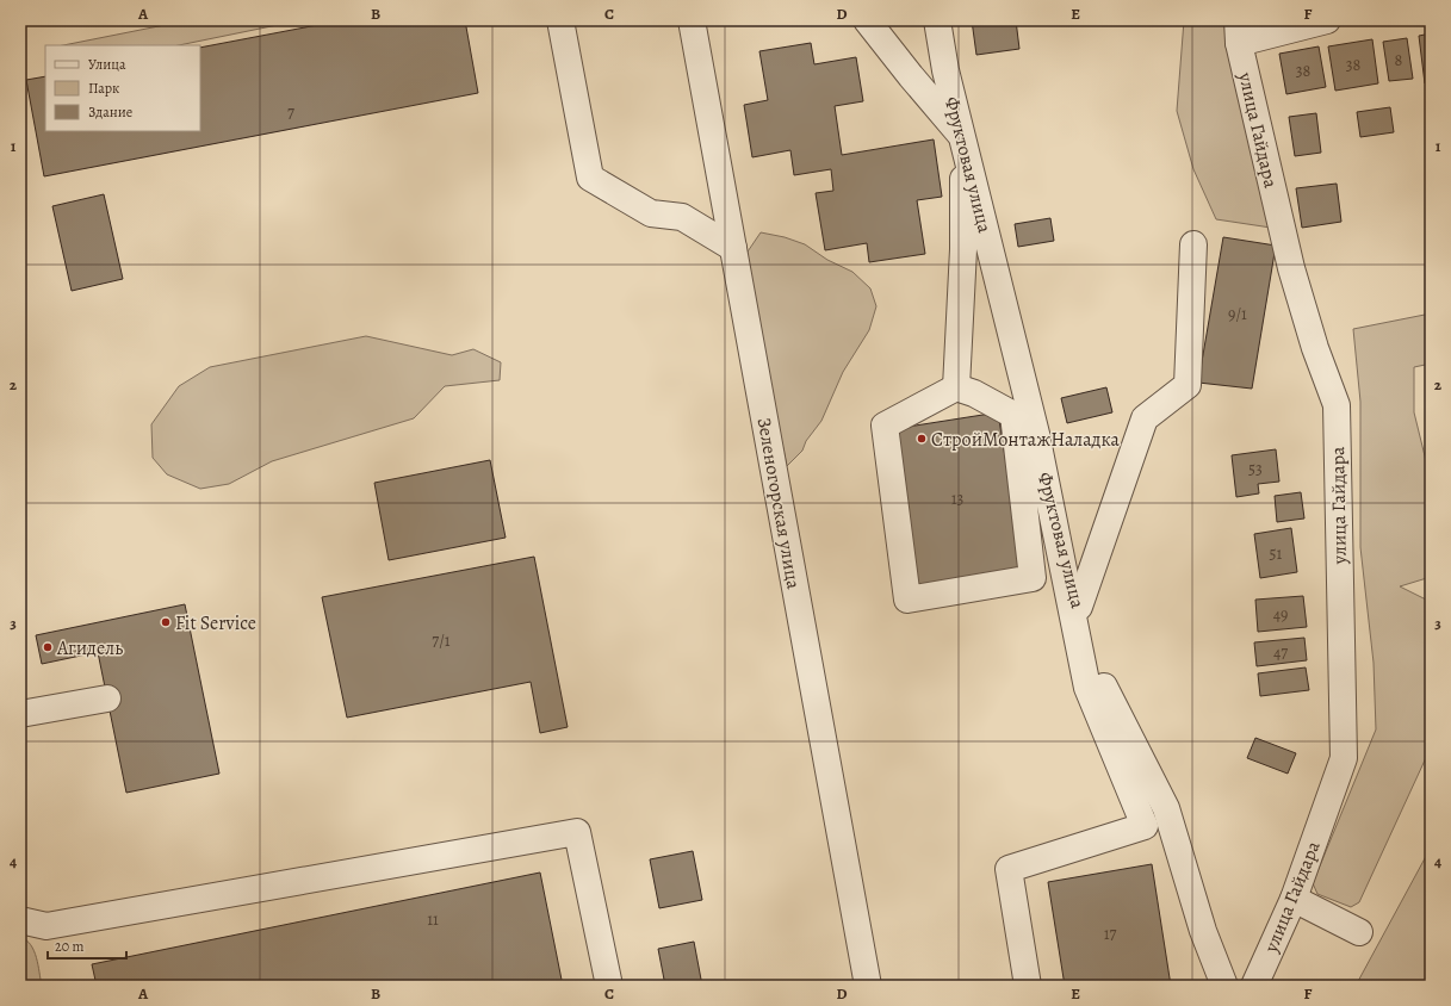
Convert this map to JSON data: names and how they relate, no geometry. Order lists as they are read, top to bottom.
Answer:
{
  "streets": {
    "street": ["улица Гайдара", "Фруктовая улица", "Зеленогорская улица"]
  },
  "places": ["СтройМонтажНаладка", "Fit Service", "Агидель"],
  "house_numbers": [
    "8",
    "38",
    "38",
    "7",
    "9/1",
    "53",
    "13",
    "51",
    "49",
    "7/1",
    "47",
    "11",
    "17"
  ],
  "legend": ["Улица", "Парк", "Здание"],
  "scale_bar": "20 m",
  "grid": {
    "columns": [
      "A",
      "B",
      "C",
      "D",
      "E",
      "F"
    ],
    "rows": [
      "1",
      "2",
      "3",
      "4"
    ]
  }
}
